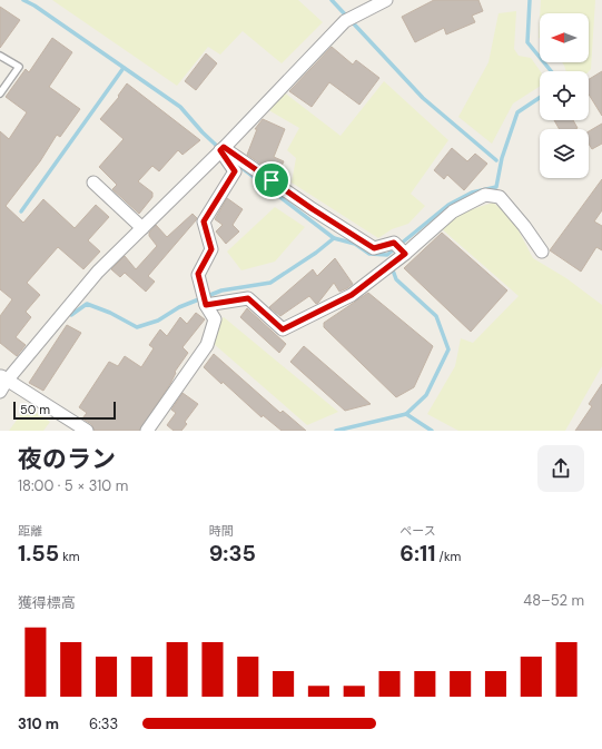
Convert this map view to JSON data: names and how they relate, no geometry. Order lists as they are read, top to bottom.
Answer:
{
  "scale_bar": "50 m",
  "north": "left",
  "page": {
    "scale": "50 m",
    "heading": ["夜のラン", "18:00 · 5 × 310 m"],
    "stats": [
      ["距離", "1.55 km"],
      ["時間", "9:35"],
      ["ペース", "6:11 /km"]
    ],
    "chart": ["獲得標高", "48–52 m"],
    "list": [
      {
        "name": "310 m",
        "note": "6:33"
      }
    ]
  }
}
